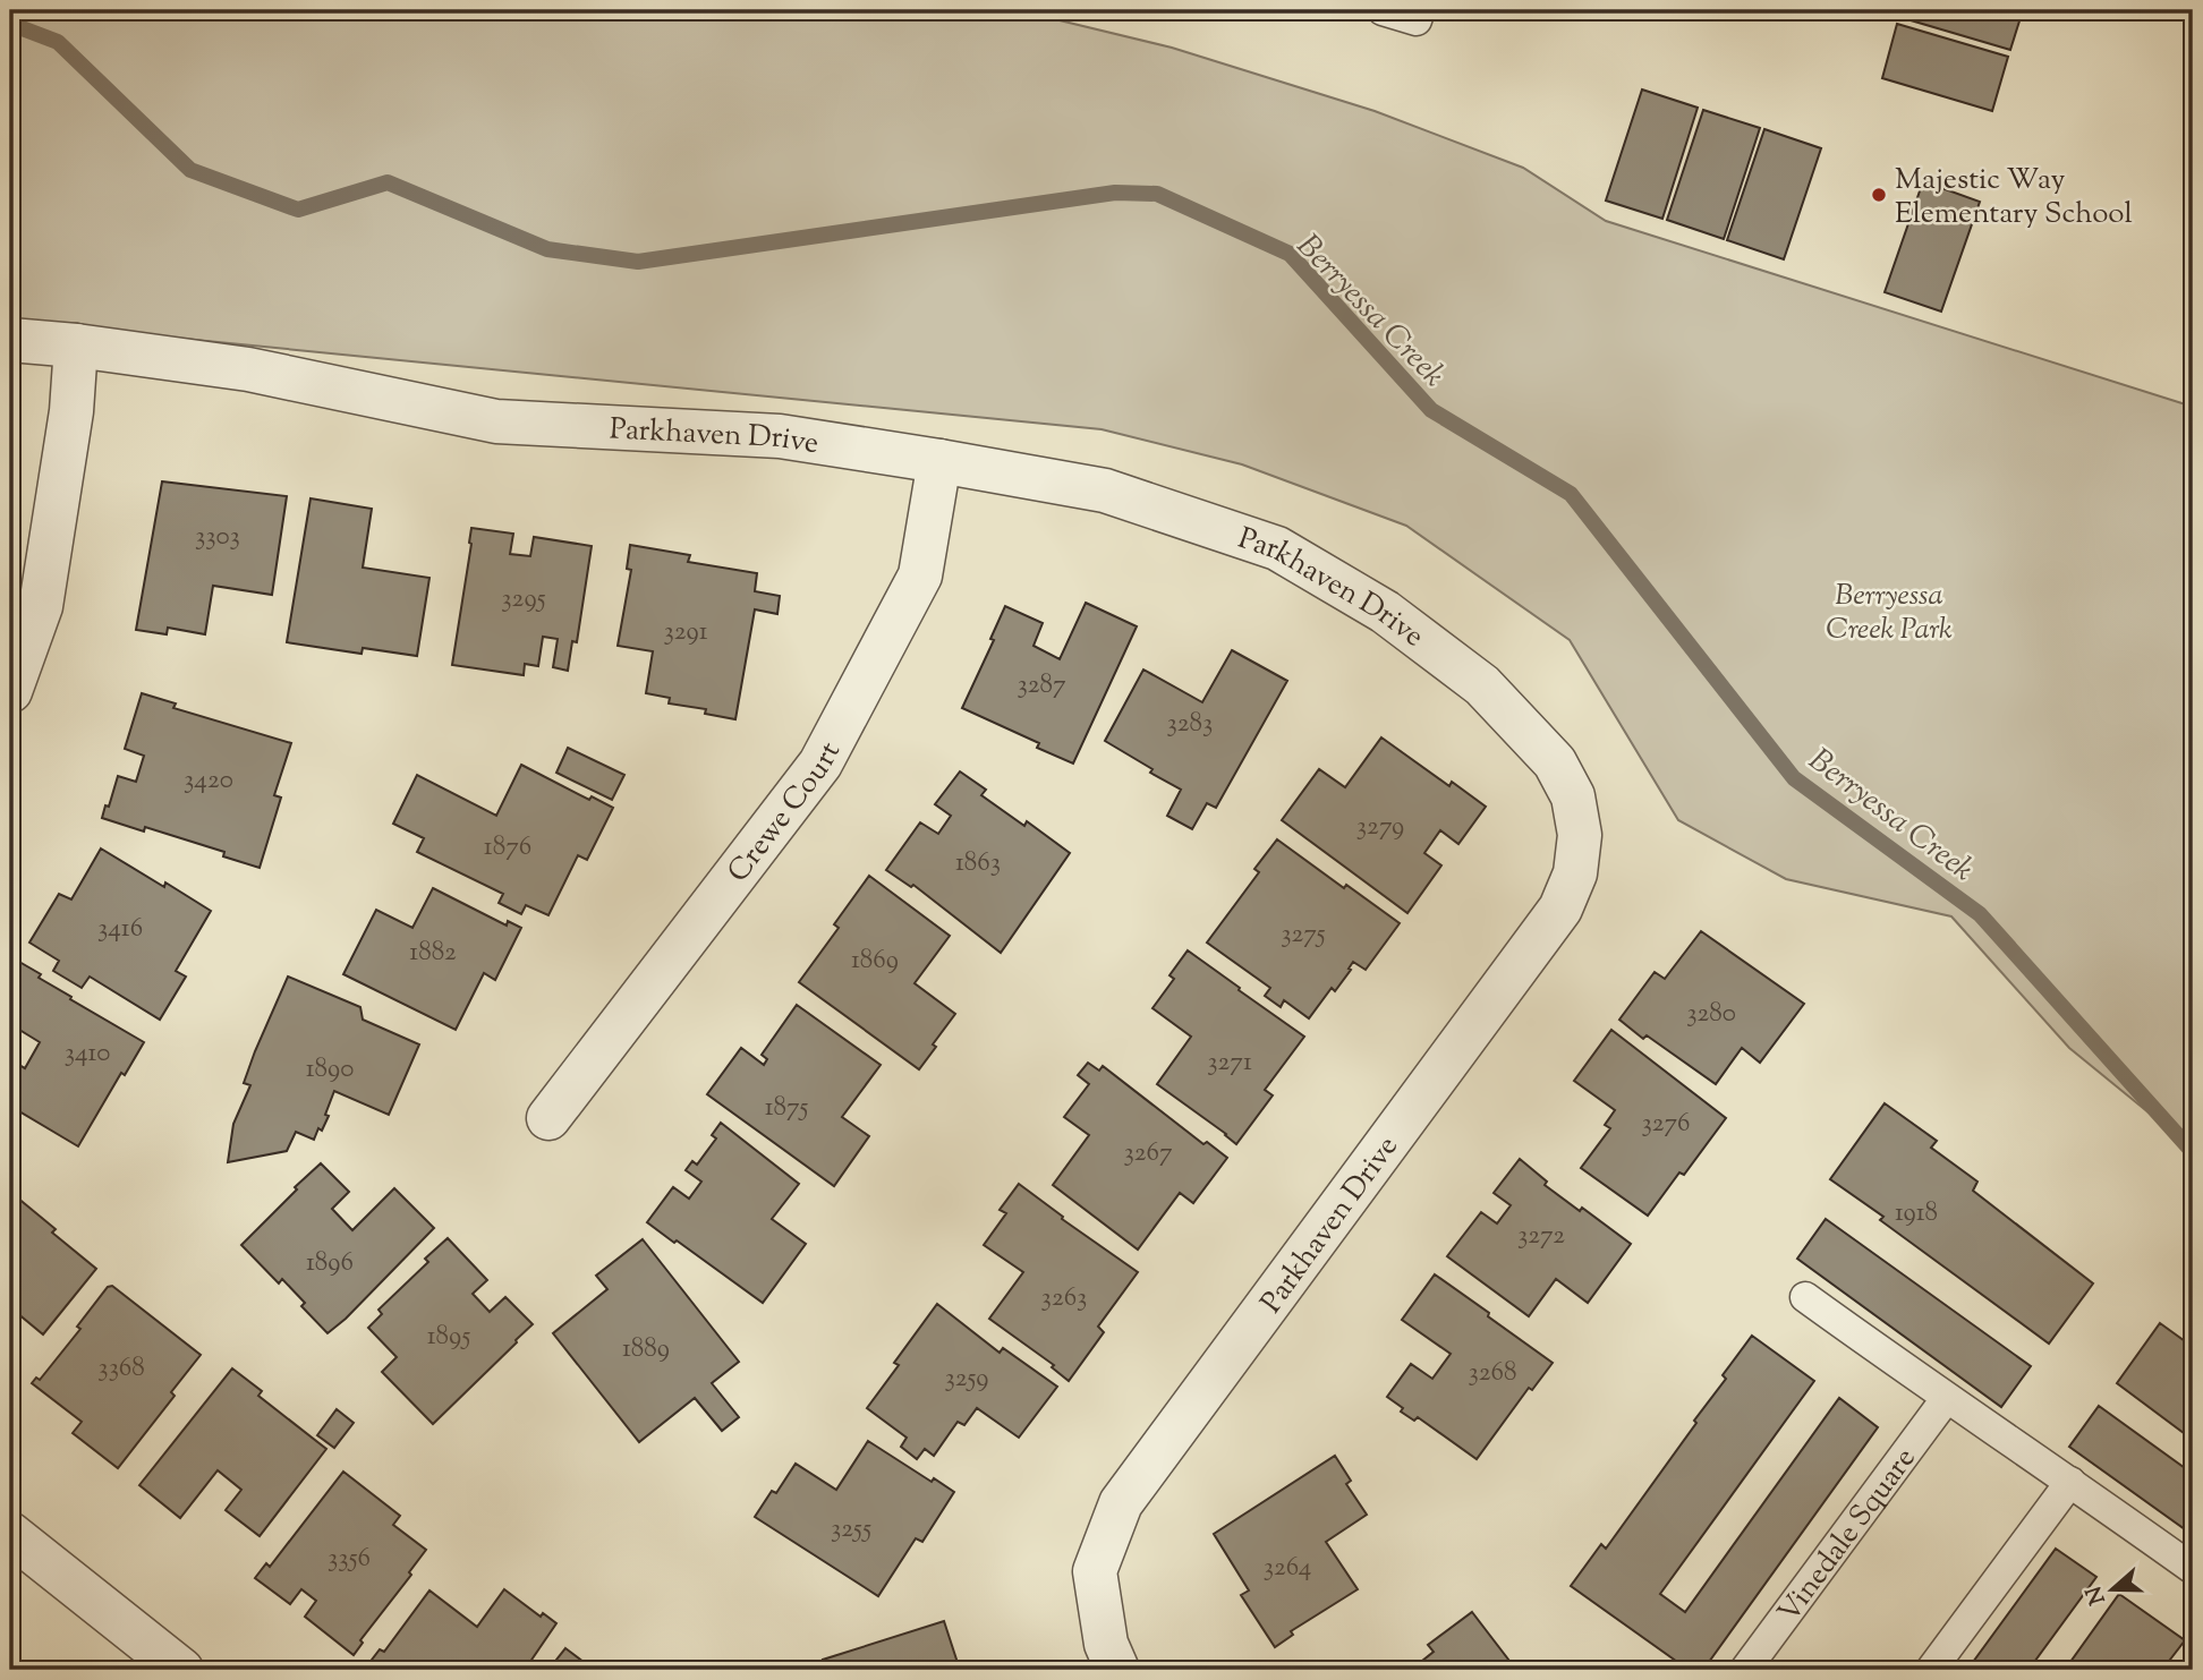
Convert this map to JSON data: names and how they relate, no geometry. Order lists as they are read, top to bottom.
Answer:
{
  "streets": {
    "street": ["Parkhaven Drive", "Crewe Court"],
    "lane": ["Vinedale Square"]
  },
  "crossings": [
    ["Parkhaven Drive", "Crewe Court"]
  ],
  "water": ["Berryessa Creek"],
  "parks": ["Berryessa Creek Park"],
  "places": ["Majestic Way Elementary School"],
  "house_numbers": [
    "3303",
    "3295",
    "3291",
    "3287",
    "3283",
    "3420",
    "3279",
    "1876",
    "1863",
    "3416",
    "3275",
    "1882",
    "1869",
    "3280",
    "3410",
    "3271",
    "1890",
    "1875",
    "3276",
    "3267",
    "1918",
    "3272",
    "1896",
    "3263",
    "1895",
    "1889",
    "3368",
    "3268",
    "3259",
    "3255",
    "3356",
    "3264"
  ],
  "north": "left"
}
